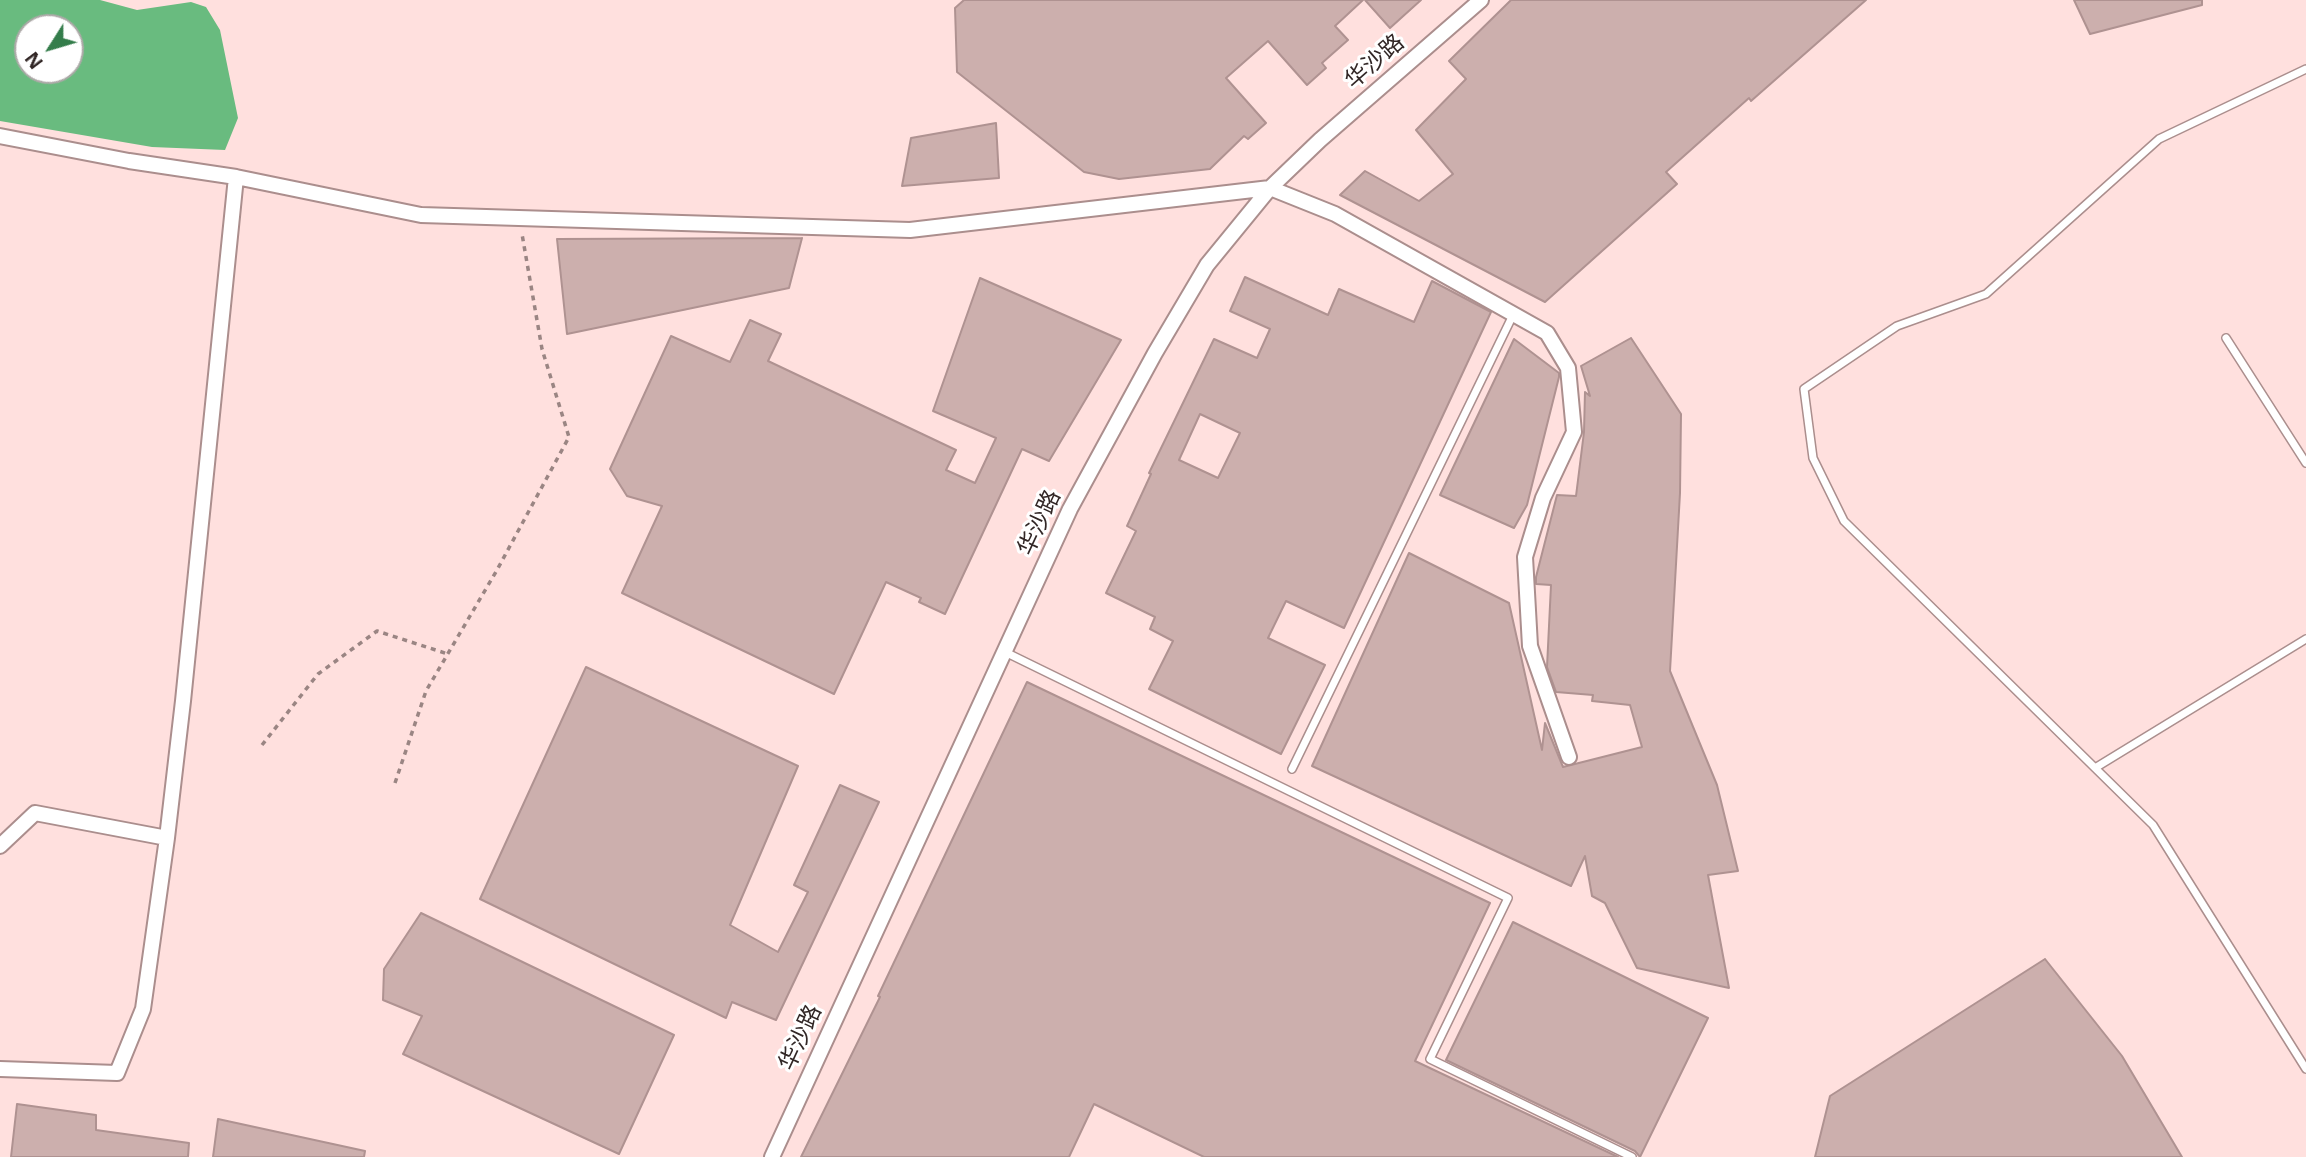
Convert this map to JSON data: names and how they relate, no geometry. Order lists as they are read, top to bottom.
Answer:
{
  "streets": {
    "street": ["华沙路"]
  },
  "north": "bottom left"
}
